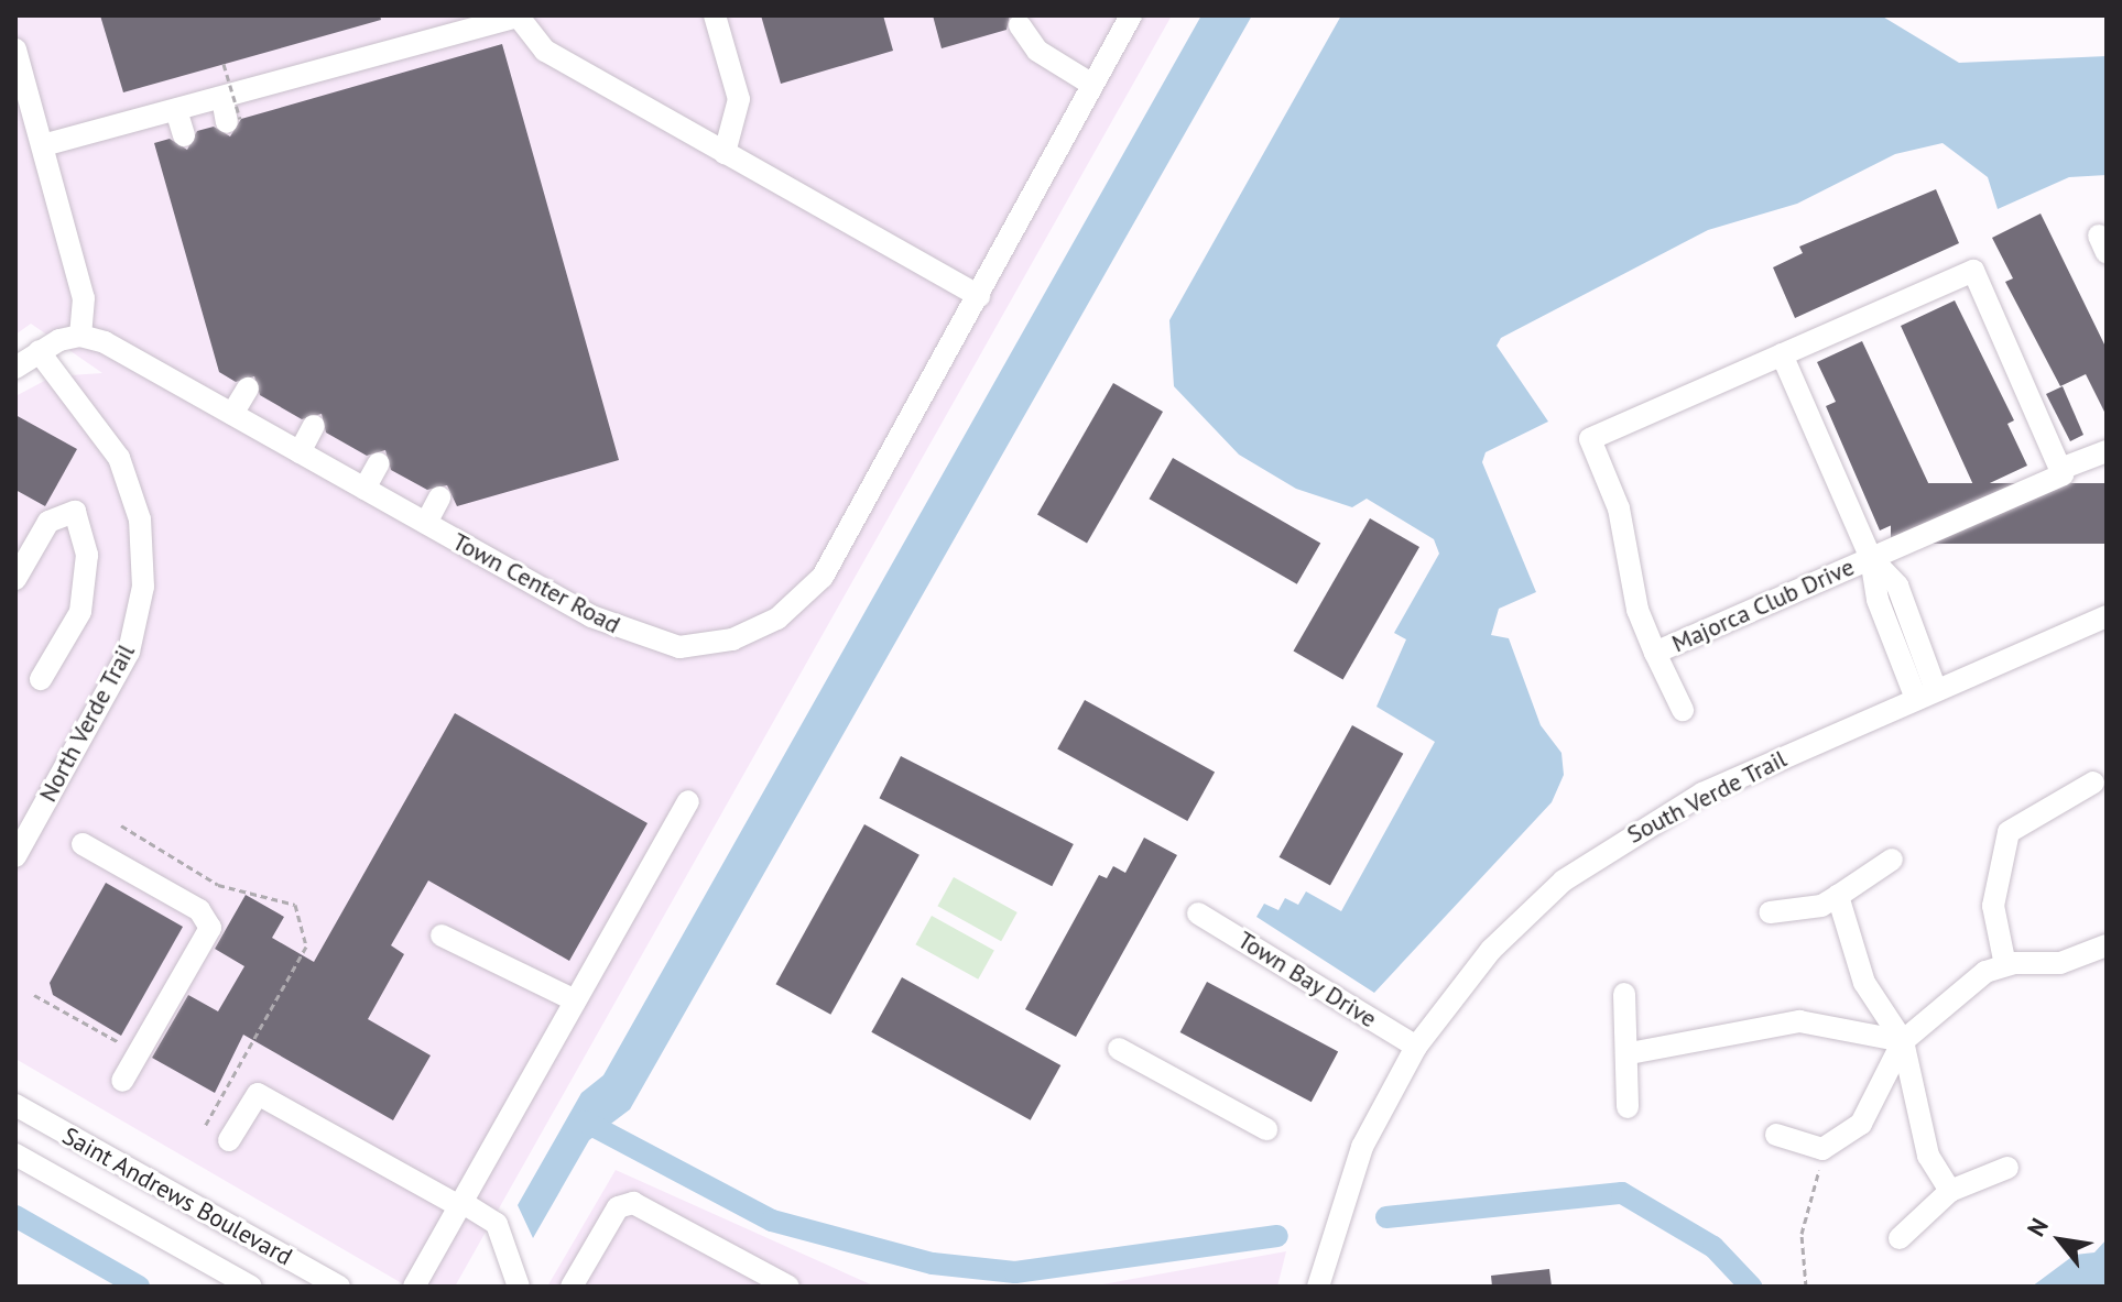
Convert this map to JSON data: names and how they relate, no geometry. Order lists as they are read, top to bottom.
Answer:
{
  "streets": {
    "street": [
      "Town Center Road",
      "Majorca Club Drive",
      "North Verde Trail",
      "South Verde Trail",
      "Town Bay Drive",
      "Saint Andrews Boulevard"
    ]
  },
  "crossings": [
    ["Majorca Club Drive", "South Verde Trail"],
    ["South Verde Trail", "Town Bay Drive"]
  ],
  "north": "top left"
}
